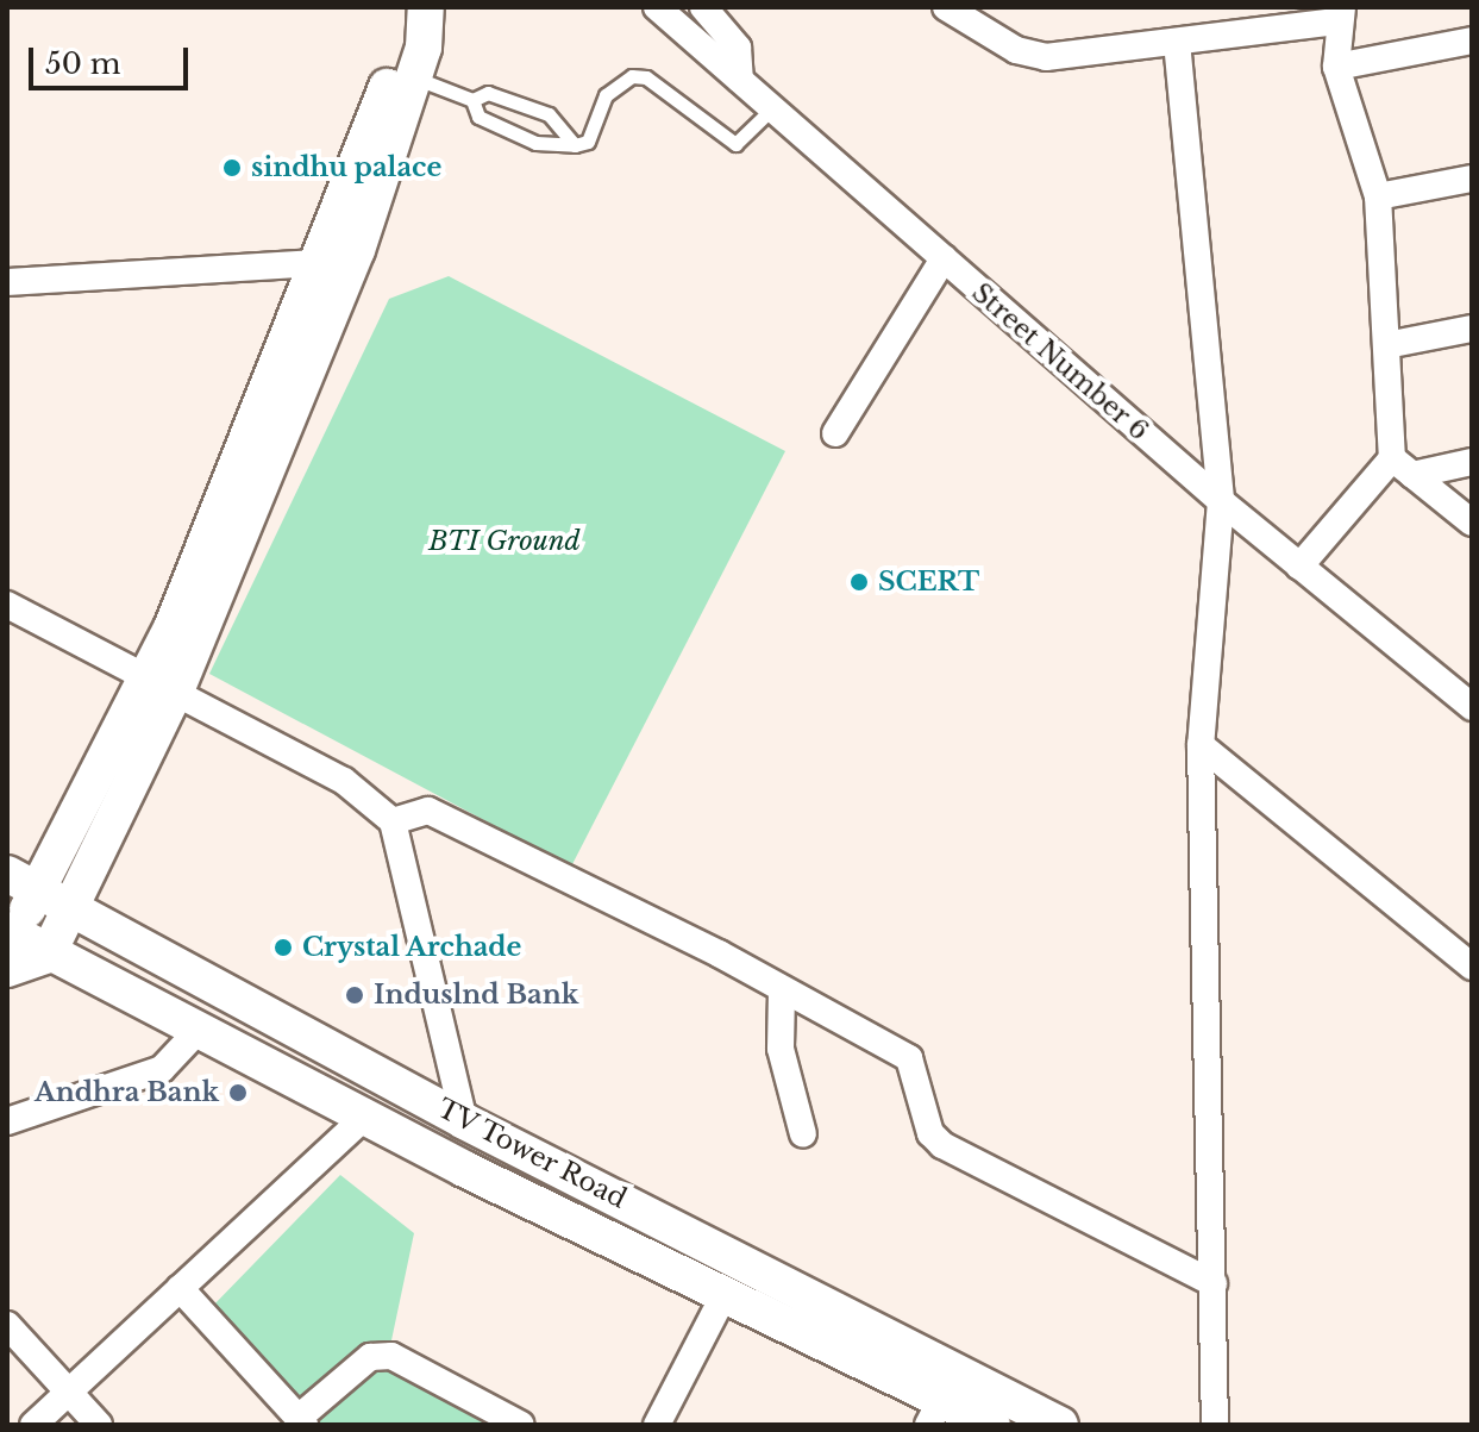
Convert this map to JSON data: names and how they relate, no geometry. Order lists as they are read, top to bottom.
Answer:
{
  "streets": {
    "main road": ["TV Tower Road"],
    "street": ["Street Number 6"]
  },
  "parks": ["BTI Ground"],
  "places": [
    "sindhu palace",
    "SCERT",
    "Crystal Archade",
    "Induslnd Bank",
    "Andhra Bank"
  ],
  "scale_bar": "50 m"
}
